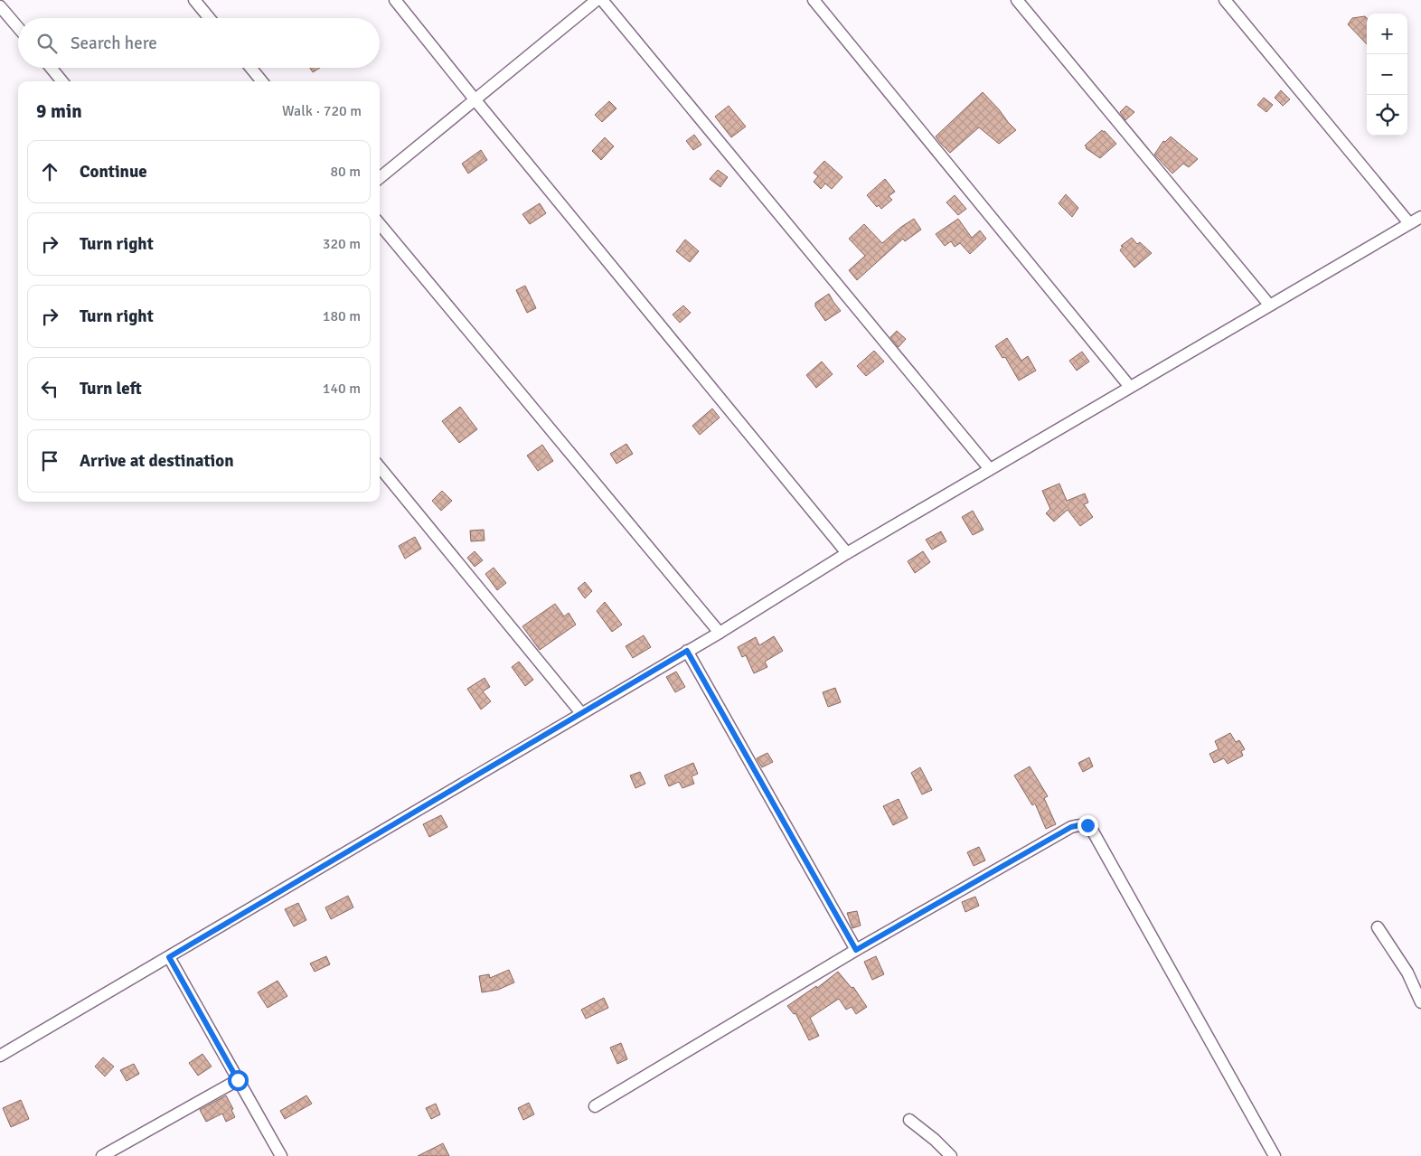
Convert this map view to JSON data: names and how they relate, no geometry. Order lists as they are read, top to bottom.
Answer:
{
  "page": {
    "map_buttons": ["+", "−"],
    "search": "Search here",
    "heading": ["9 min", "Walk · 720 m"],
    "list": [
      ["Continue", "80 m"],
      ["Turn right", "320 m"],
      ["Turn right", "180 m"],
      ["Turn left", "140 m"],
      "Arrive at destination"
    ]
  }
}
